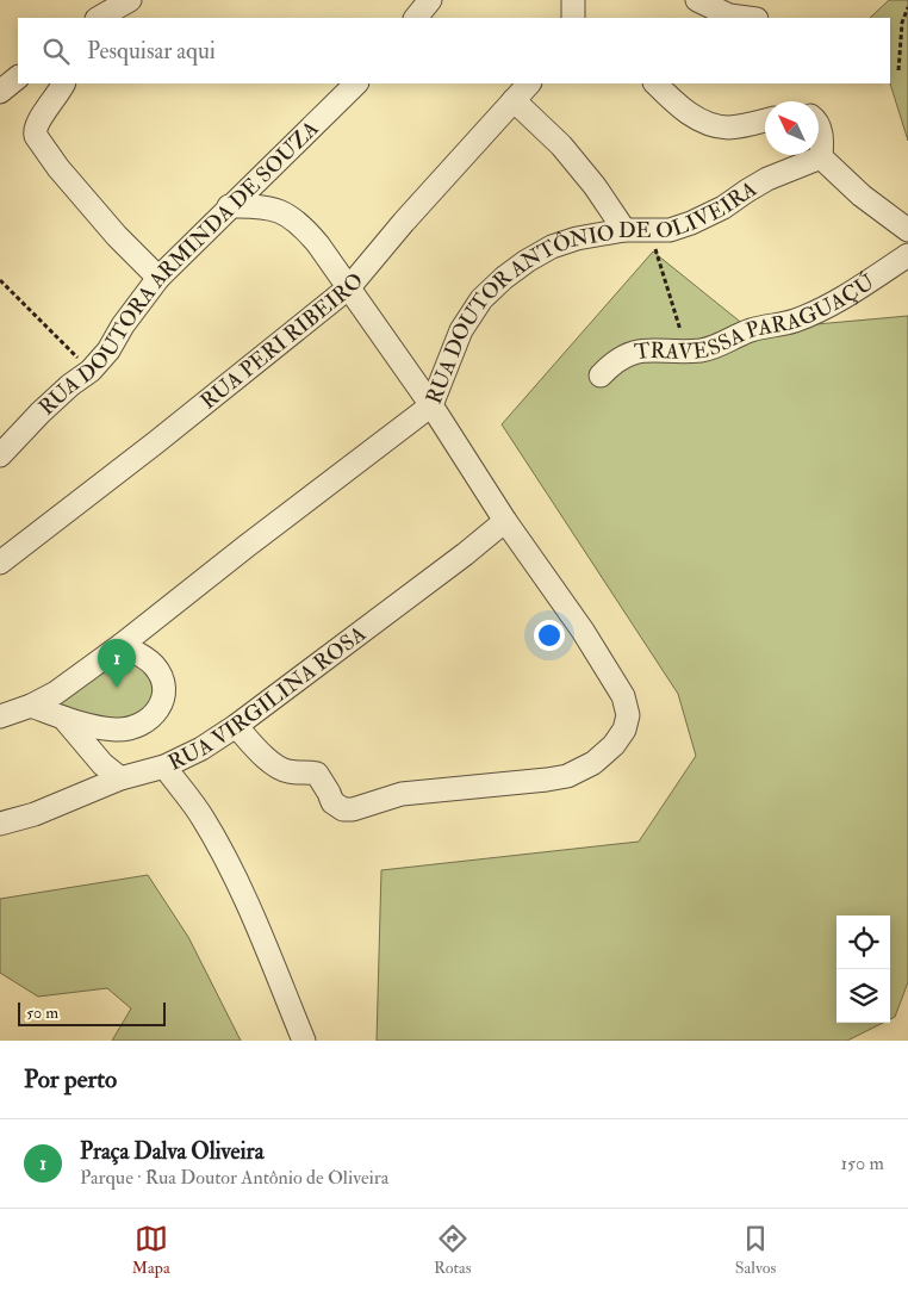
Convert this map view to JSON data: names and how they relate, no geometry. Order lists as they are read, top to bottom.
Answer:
{
  "streets": {
    "street": [
      "RUA DOUTORA ARMINDA DE SOUZA",
      "RUA DOUTOR ANTÔNIO DE OLIVEIRA",
      "TRAVESSA PARAGUAÇÚ",
      "RUA PERI RIBEIRO",
      "RUA VIRGILINA ROSA"
    ]
  },
  "scale_bar": "50 m",
  "north": "top left",
  "page": {
    "search": "Pesquisar aqui",
    "pins": "1",
    "scale": "50 m",
    "heading": "Por perto",
    "list": [
      {
        "mark": "1",
        "name": "Praça Dalva Oliveira",
        "note": "Parque · Rua Doutor Antônio de Oliveira",
        "value": "150 m"
      }
    ],
    "nav": ["Mapa", "Rotas", "Salvos"]
  }
}
